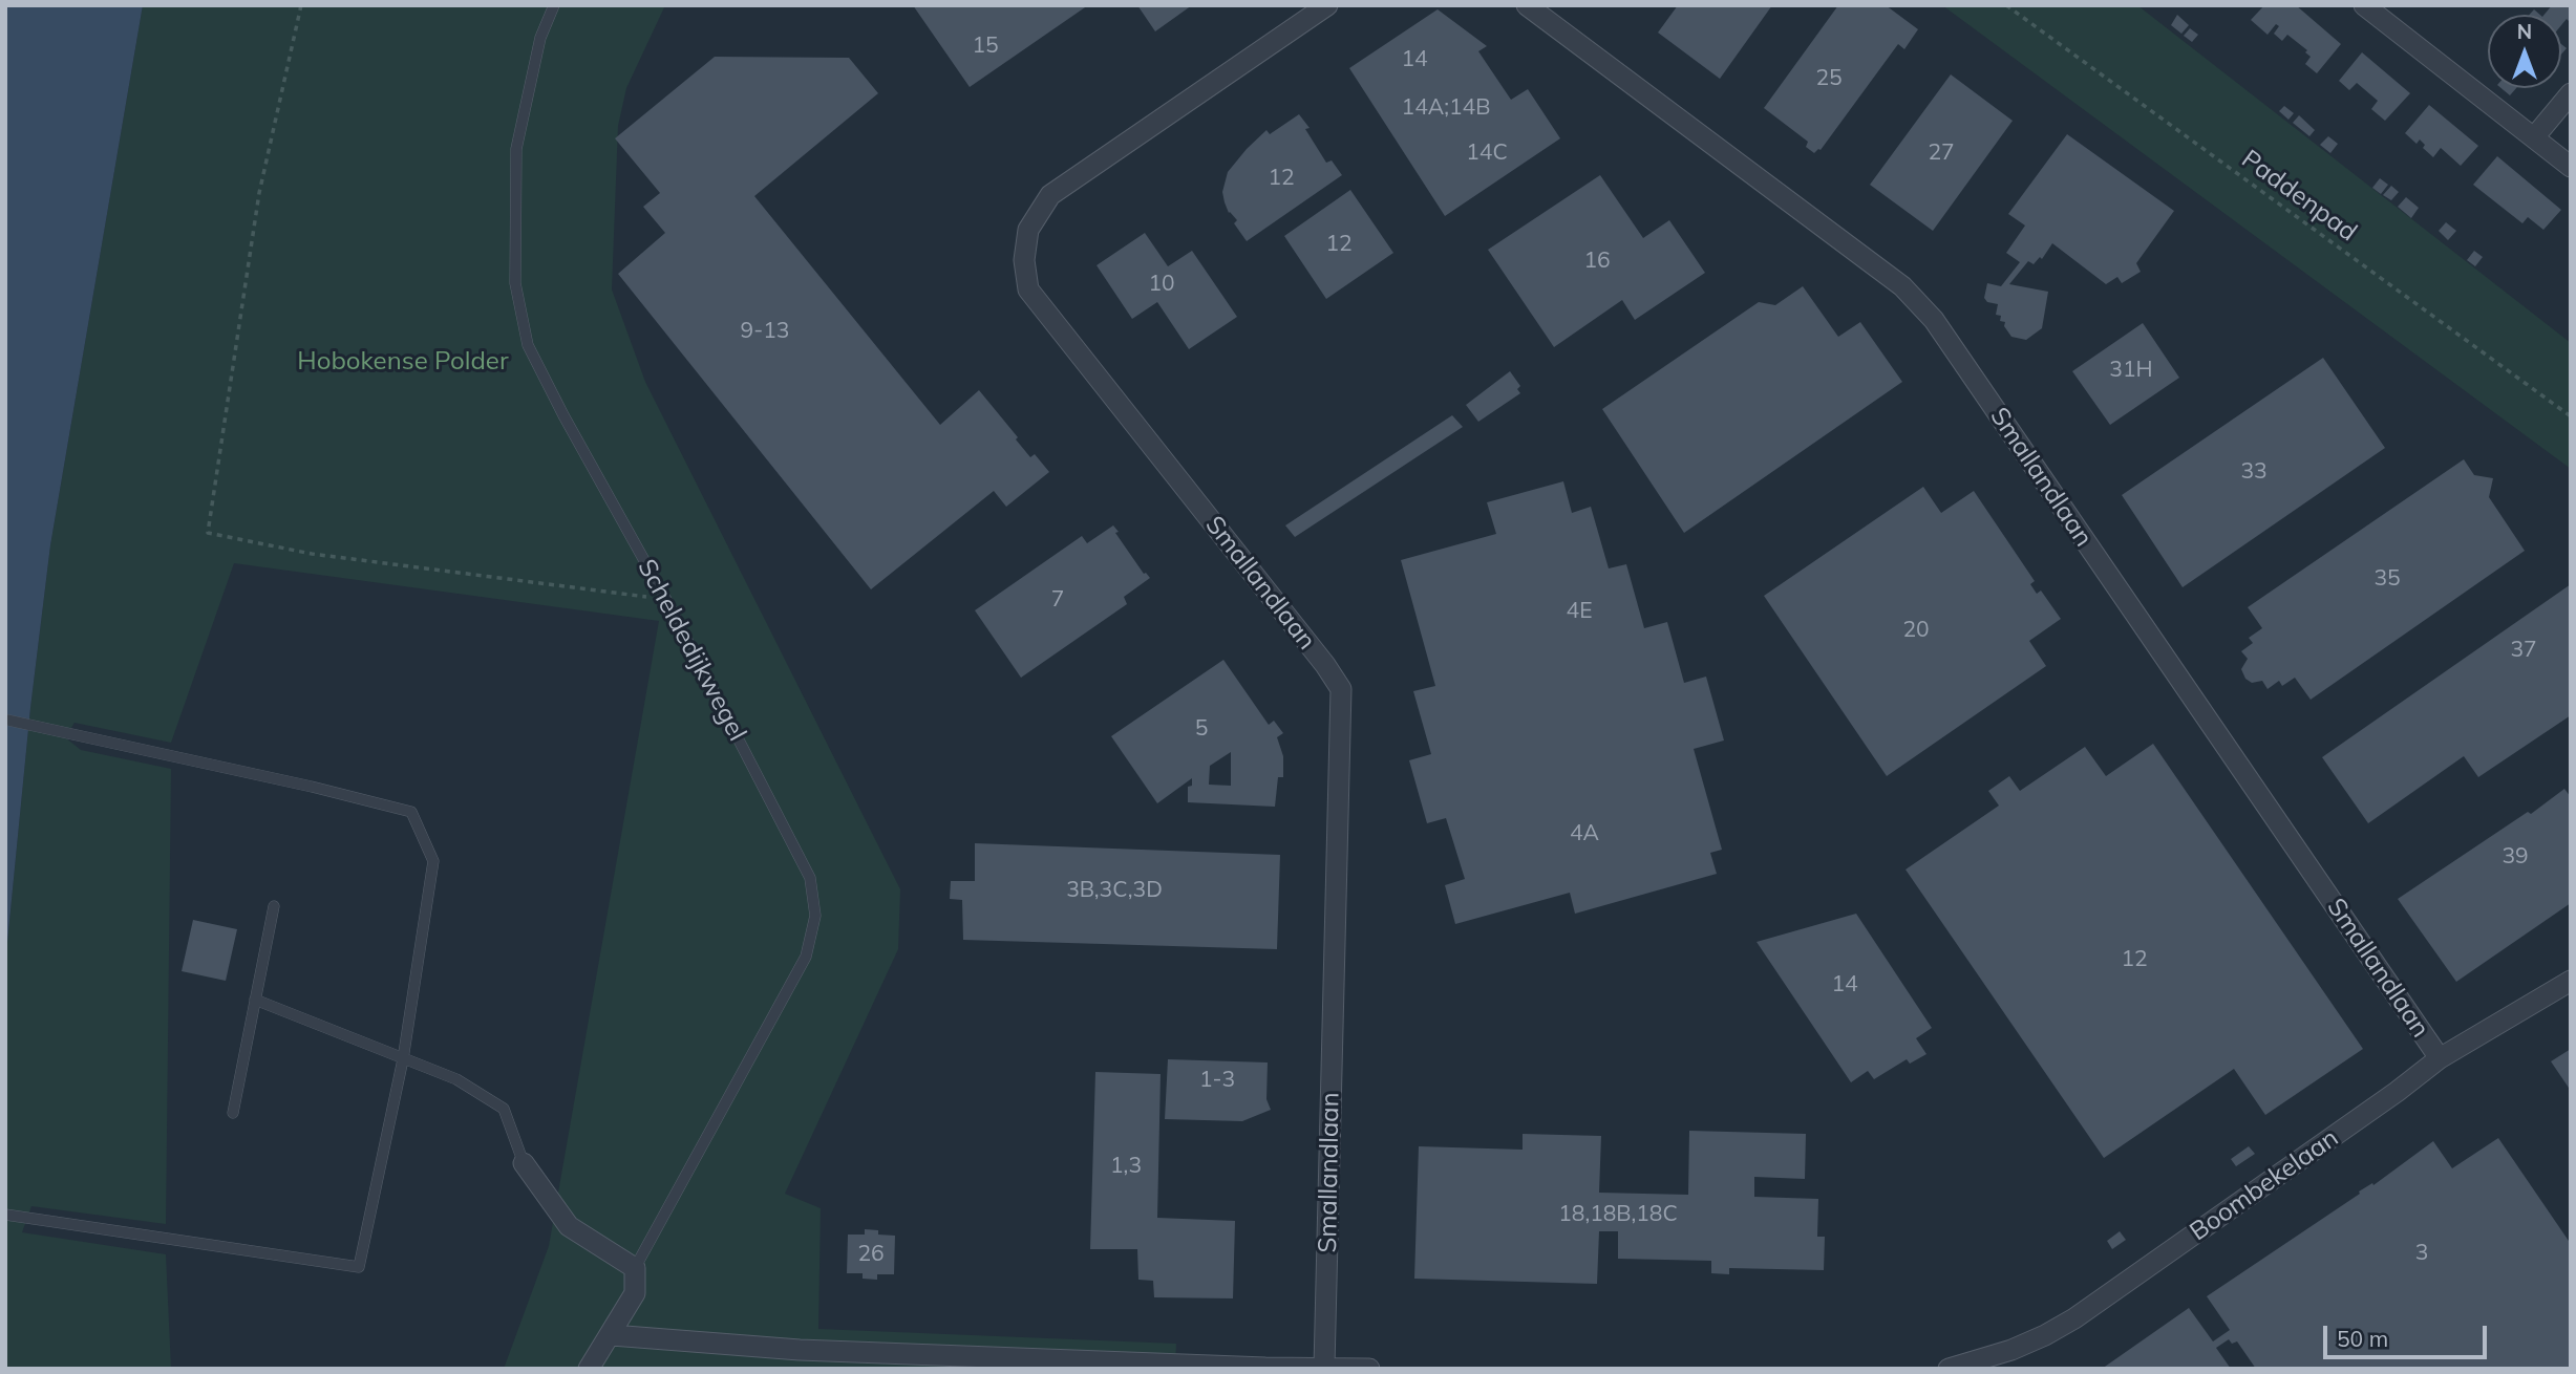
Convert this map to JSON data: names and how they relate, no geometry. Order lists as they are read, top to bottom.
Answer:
{
  "streets": {
    "street": ["Smallandlaan", "Boombekelaan"],
    "lane": ["Scheldedijkwegel"],
    "path": ["Paddenpad"]
  },
  "crossings": [
    ["Smallandlaan", "Boombekelaan"]
  ],
  "parks": ["Hobokense Polder"],
  "house_numbers": [
    "15",
    "14",
    "25",
    "14A;14B",
    "14C",
    "27",
    "12",
    "12",
    "16",
    "10",
    "9-13",
    "31H",
    "33",
    "35",
    "7",
    "4E",
    "20",
    "37",
    "5",
    "4A",
    "39",
    "3B,3C,3D",
    "12",
    "14",
    "1-3",
    "1,3",
    "18,18B,18C",
    "3",
    "26"
  ],
  "scale_bar": "50 m",
  "north": "top"
}
